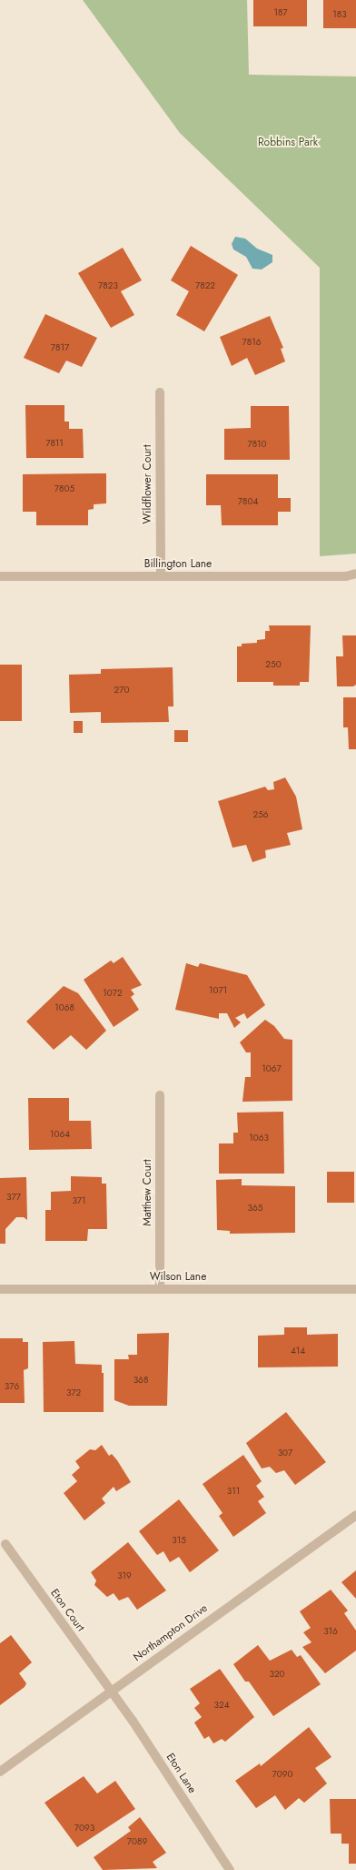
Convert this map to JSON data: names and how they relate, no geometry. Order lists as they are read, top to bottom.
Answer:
{
  "streets": {
    "street": [
      "Wildflower Court",
      "Billington Lane",
      "Matthew Court",
      "Wilson Lane",
      "Eton Court",
      "Northampton Drive",
      "Eton Lane"
    ]
  },
  "crossings": [
    ["Wildflower Court", "Billington Lane"],
    ["Matthew Court", "Wilson Lane"],
    ["Eton Court", "Northampton Drive"],
    ["Eton Court", "Eton Lane"],
    ["Northampton Drive", "Eton Lane"]
  ],
  "parks": ["Robbins Park"],
  "house_numbers": [
    "187",
    "183",
    "7823",
    "7822",
    "7816",
    "7817",
    "7811",
    "7810",
    "7805",
    "7804",
    "250",
    "270",
    "256",
    "1071",
    "1072",
    "1068",
    "1067",
    "1064",
    "1063",
    "377",
    "371",
    "365",
    "414",
    "368",
    "376",
    "372",
    "307",
    "311",
    "315",
    "319",
    "316",
    "320",
    "324",
    "7090",
    "7093",
    "7089"
  ]
}
